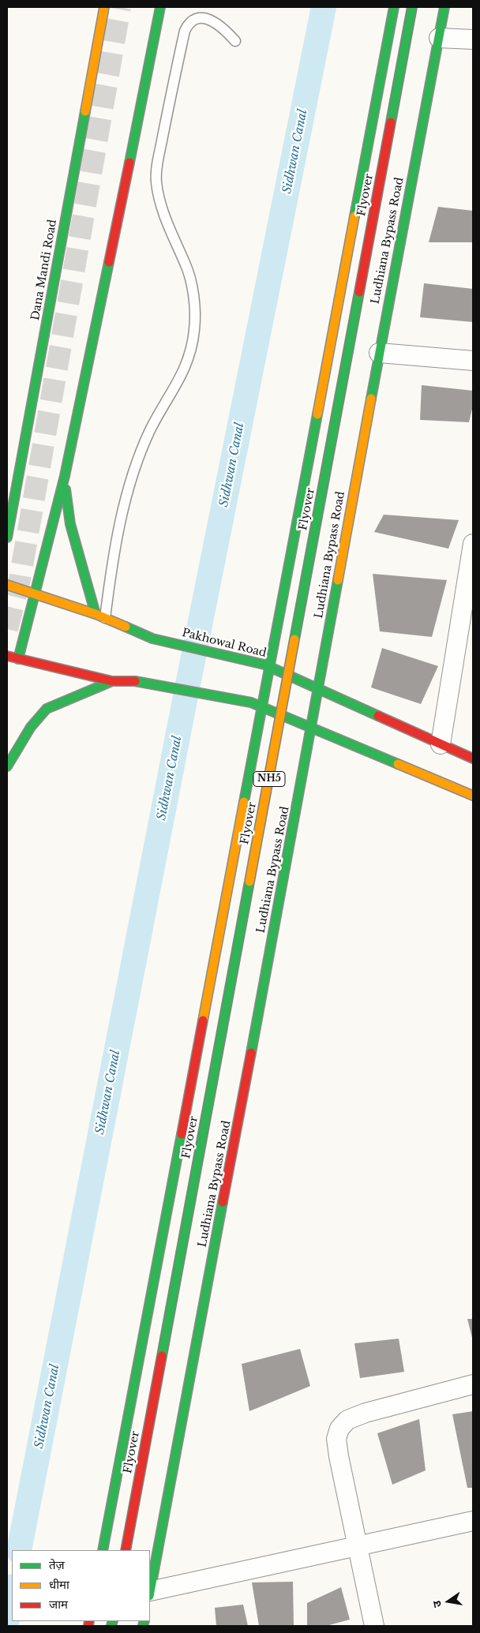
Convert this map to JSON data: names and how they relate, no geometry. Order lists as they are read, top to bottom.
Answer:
{
  "streets": {
    "main road": [
      "Flyover",
      "Ludhiana Bypass Road",
      "Dana Mandi Road",
      "Pakhowal Road",
      "NH5"
    ]
  },
  "crossings": [
    ["Ludhiana Bypass Road", "Pakhowal Road"]
  ],
  "water": ["Sidhwan Canal"],
  "legend": ["तेज़", "धीमा", "जाम"],
  "north": "left"
}
